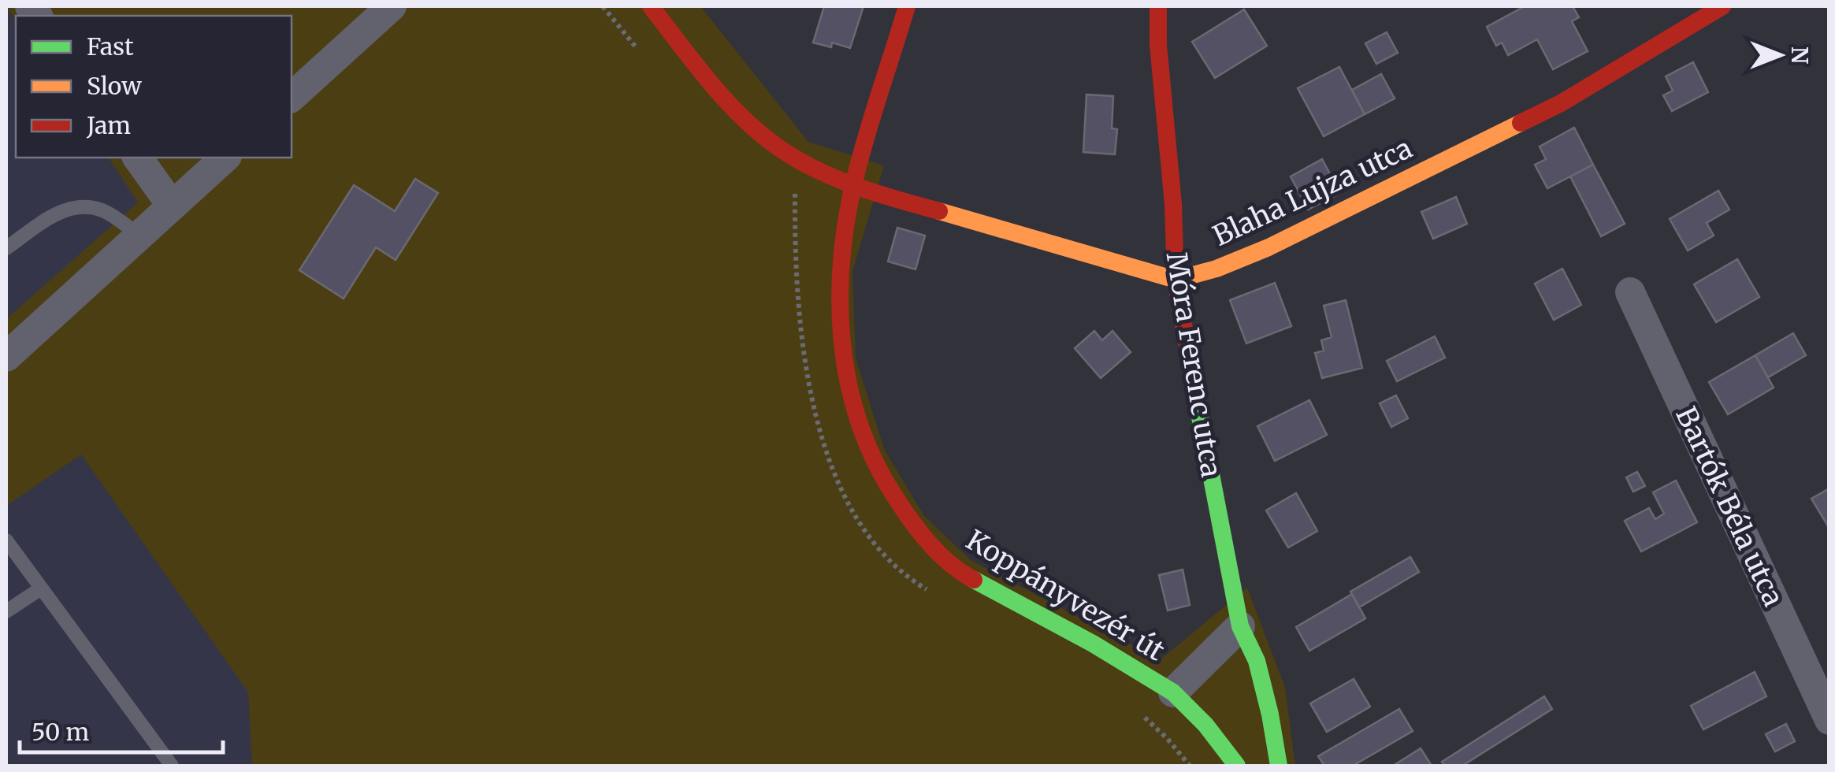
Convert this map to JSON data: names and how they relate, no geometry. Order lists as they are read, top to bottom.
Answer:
{
  "streets": {
    "street": [
      "Blaha Lujza utca",
      "Móra Ferenc utca",
      "Bartók Béla utca",
      "Koppányvezér út"
    ]
  },
  "crossings": [
    ["Blaha Lujza utca", "Móra Ferenc utca"]
  ],
  "legend": ["Fast", "Slow", "Jam"],
  "scale_bar": "50 m",
  "north": "right"
}
